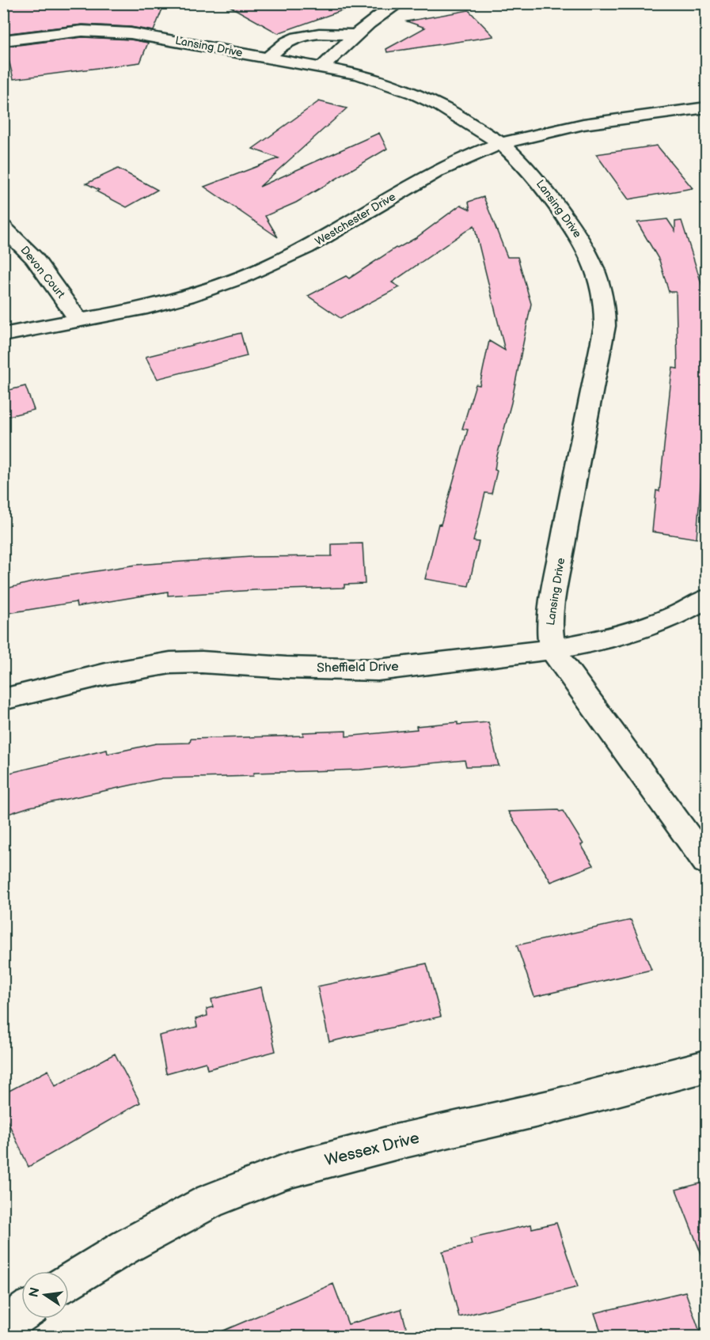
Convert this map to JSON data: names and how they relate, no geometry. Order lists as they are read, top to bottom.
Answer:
{
  "streets": {
    "street": [
      "Lansing Drive",
      "Westchester Drive",
      "Devon Court",
      "Sheffield Drive",
      "Wessex Drive"
    ]
  },
  "crossings": [
    ["Lansing Drive", "Westchester Drive"],
    ["Lansing Drive", "Sheffield Drive"],
    ["Westchester Drive", "Devon Court"]
  ],
  "north": "left"
}
